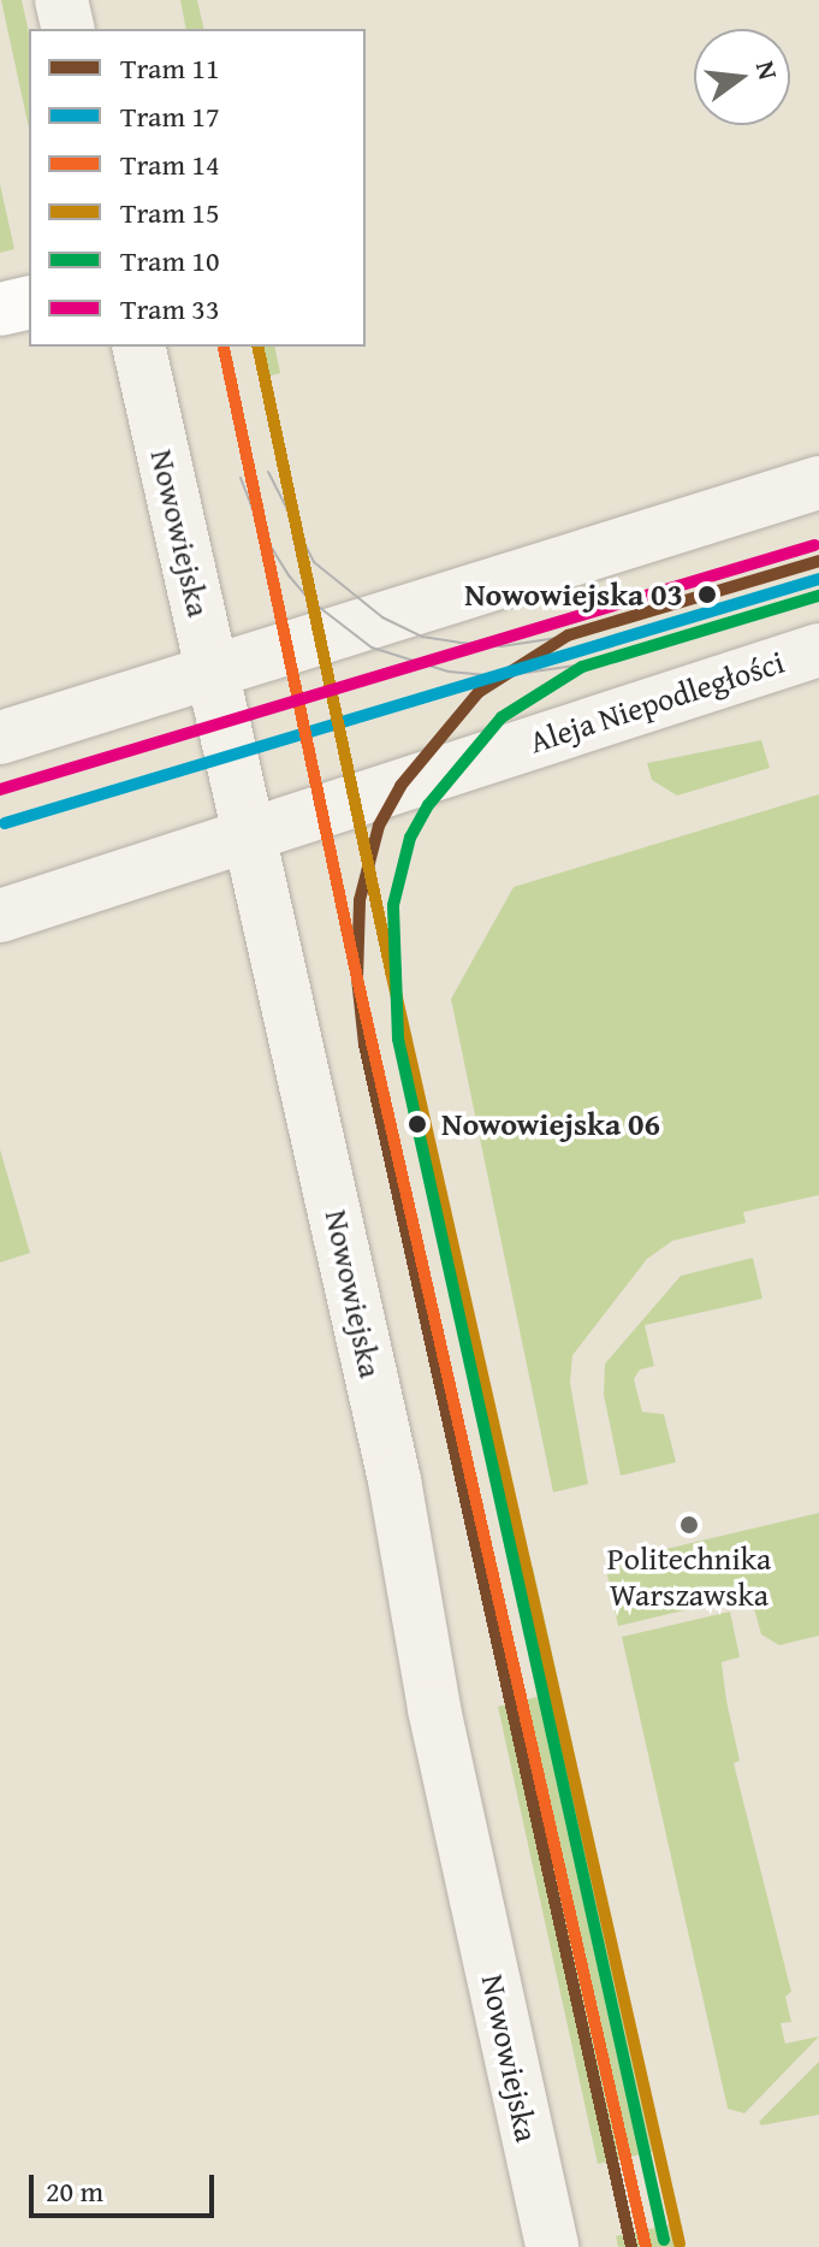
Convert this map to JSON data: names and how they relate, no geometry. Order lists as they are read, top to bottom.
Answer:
{
  "streets": {
    "street": ["Nowowiejska", "Aleja Niepodległości"]
  },
  "crossings": [
    ["Nowowiejska", "Aleja Niepodległości"]
  ],
  "places": ["Nowowiejska 03", "Nowowiejska 06", "Politechnika Warszawska"],
  "lines": [
    "tram line 15",
    "tram line 14",
    "tram line 33",
    "tram line 11",
    "tram line 17",
    "tram line 10"
  ],
  "legend": [
    "Tram 11",
    "Tram 17",
    "Tram 14",
    "Tram 15",
    "Tram 10",
    "Tram 33"
  ],
  "scale_bar": "20 m",
  "north": "right"
}
